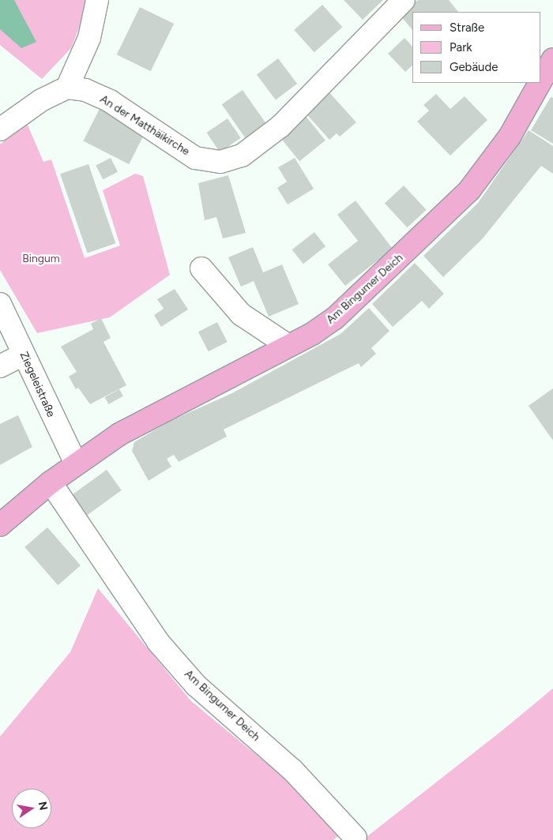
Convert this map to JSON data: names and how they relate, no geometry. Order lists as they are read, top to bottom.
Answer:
{
  "streets": {
    "main road": ["Am Bingumer Deich"],
    "street": ["An der Matthäikirche", "Ziegeleistraße"]
  },
  "crossings": [
    ["Am Bingumer Deich", "Ziegeleistraße"]
  ],
  "parks": ["Bingum"],
  "legend": ["Straße", "Park", "Gebäude"],
  "north": "right"
}
